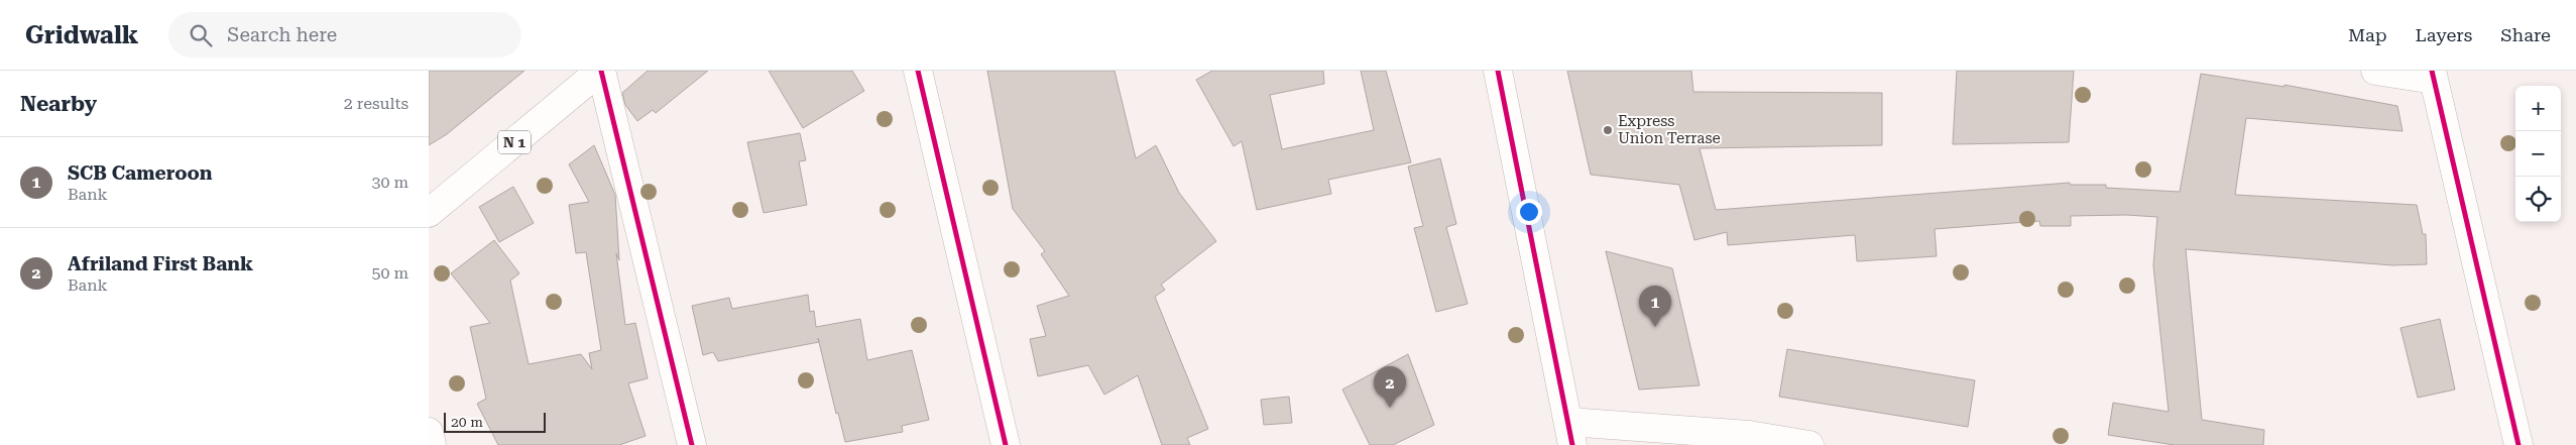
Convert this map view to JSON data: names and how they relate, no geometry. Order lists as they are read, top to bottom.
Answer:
{
  "streets": {
    "main road": ["N 1"]
  },
  "places": ["Express Union Terrase"],
  "scale_bar": "20 m",
  "page": {
    "header": "Gridwalk",
    "search": "Search here",
    "nav": ["Map", "Layers", "Share"],
    "heading": ["Nearby", "2 results"],
    "map_buttons": ["+", "−"],
    "list": [
      {
        "mark": "1",
        "name": "SCB Cameroon",
        "note": "Bank",
        "value": "30 m"
      },
      {
        "mark": "2",
        "name": "Afriland First Bank",
        "note": "Bank",
        "value": "50 m"
      }
    ],
    "pins": ["1", "2"],
    "scale": "20 m"
  }
}
